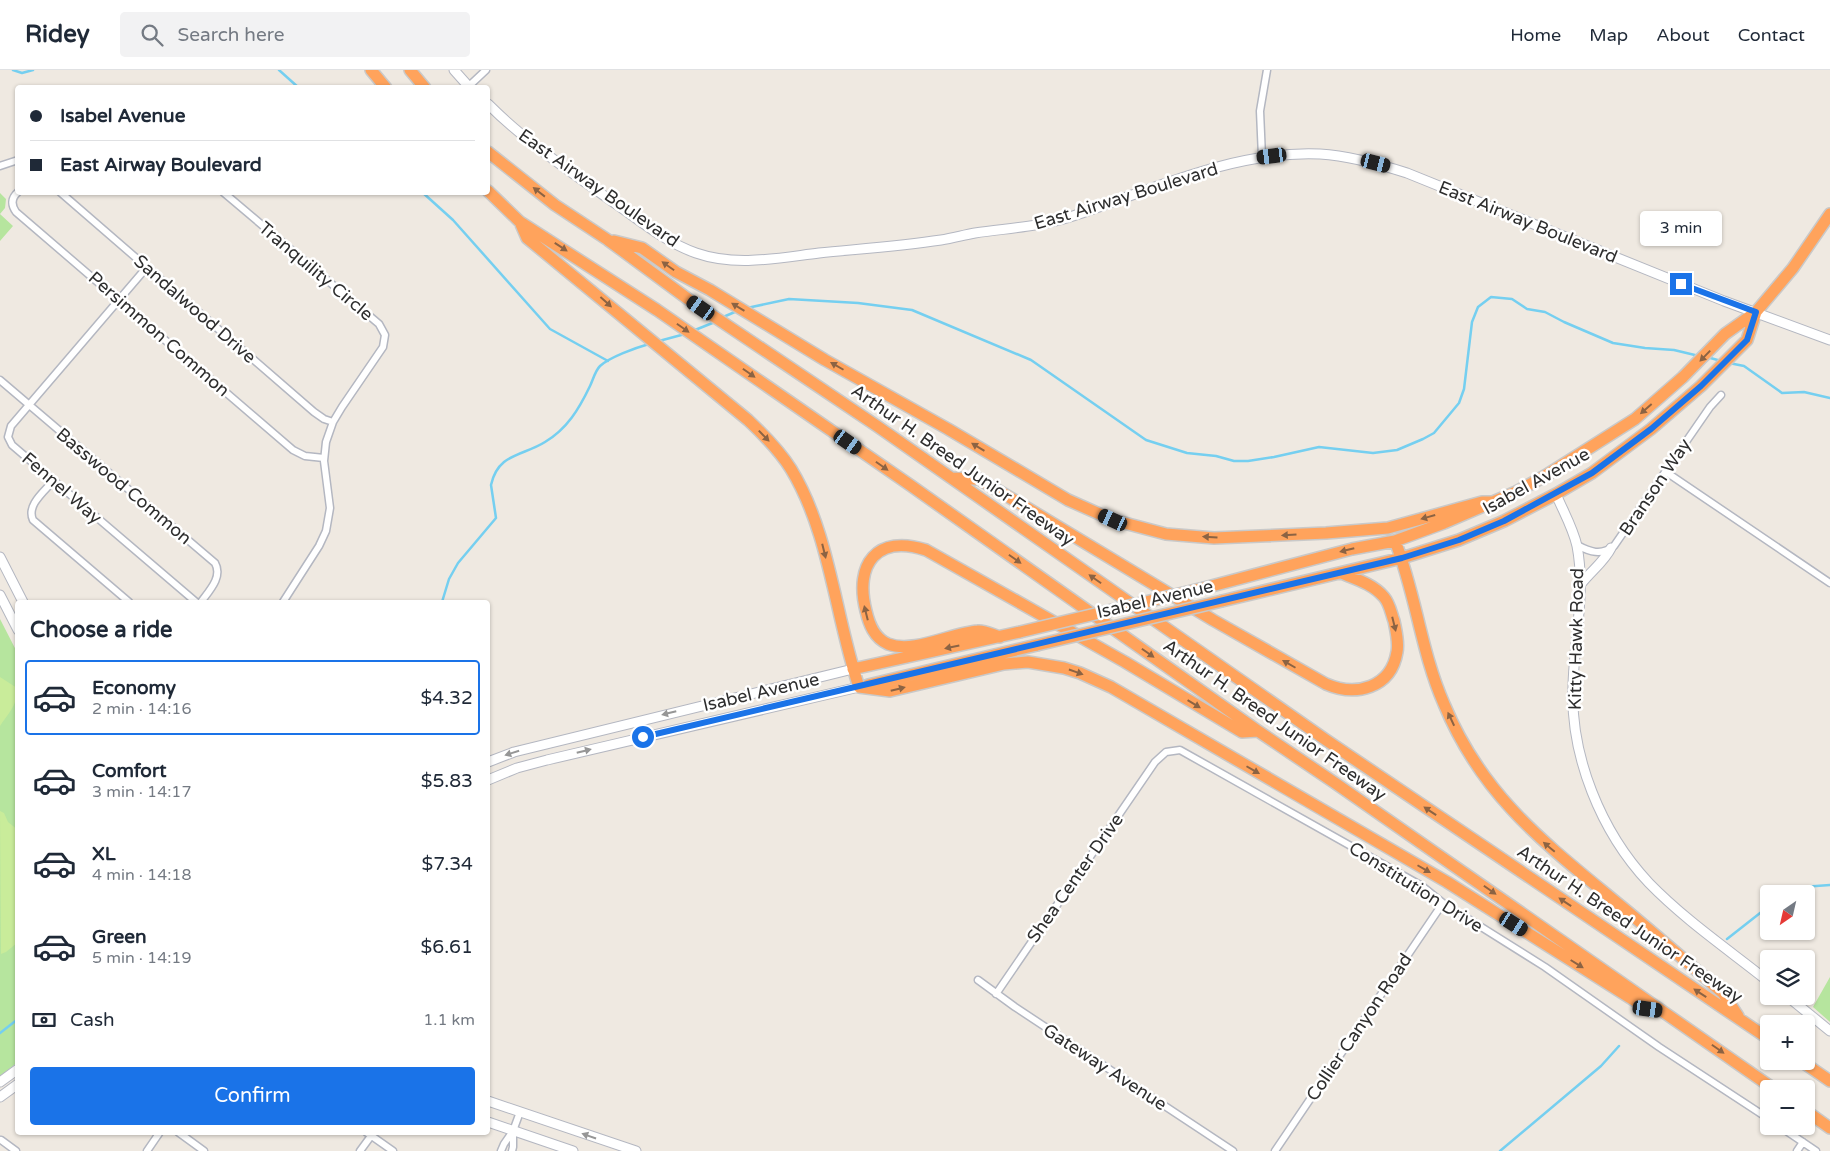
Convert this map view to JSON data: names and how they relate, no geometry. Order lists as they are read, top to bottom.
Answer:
{
  "streets": {
    "highway": ["Arthur H. Breed Junior Freeway", "Isabel Avenue"],
    "main road": ["East Airway Boulevard", "Kitty Hawk Road"],
    "street": [
      "Tranquility Circle",
      "Sandalwood Drive",
      "Persimmon Common",
      "Basswood Common",
      "Branson Way",
      "Fennel Way",
      "Shea Center Drive",
      "Constitution Drive",
      "Collier Canyon Road",
      "Gateway Avenue"
    ]
  },
  "crossings": [
    ["East Airway Boulevard", "Isabel Avenue"],
    ["Tranquility Circle", "Sandalwood Drive"],
    ["Tranquility Circle", "Persimmon Common"],
    ["Sandalwood Drive", "Fennel Way"],
    ["Persimmon Common", "Fennel Way"],
    ["Isabel Avenue", "Kitty Hawk Road"],
    ["Basswood Common", "Fennel Way"],
    ["Branson Way", "Kitty Hawk Road"],
    ["Shea Center Drive", "Constitution Drive"],
    ["Shea Center Drive", "Gateway Avenue"],
    ["Constitution Drive", "Collier Canyon Road"]
  ],
  "north": "bottom left",
  "page": {
    "header": "Ridey",
    "search": "Search here",
    "nav": [
      "Home",
      "Map",
      "About",
      "Contact"
    ],
    "banner": ["Isabel Avenue", "East Airway Boulevard"],
    "bubble": "3 min",
    "heading": "Choose a ride",
    "list": [
      {
        "name": "Economy",
        "note": "2 min · 14:16",
        "value": "$4.32"
      },
      {
        "name": "Comfort",
        "note": "3 min · 14:17",
        "value": "$5.83"
      },
      {
        "name": "XL",
        "note": "4 min · 14:18",
        "value": "$7.34"
      },
      {
        "name": "Green",
        "note": "5 min · 14:19",
        "value": "$6.61"
      }
    ],
    "map_buttons": ["+", "−"],
    "pay": ["Cash", "1.1 km"],
    "buttons": "Confirm"
  }
}
